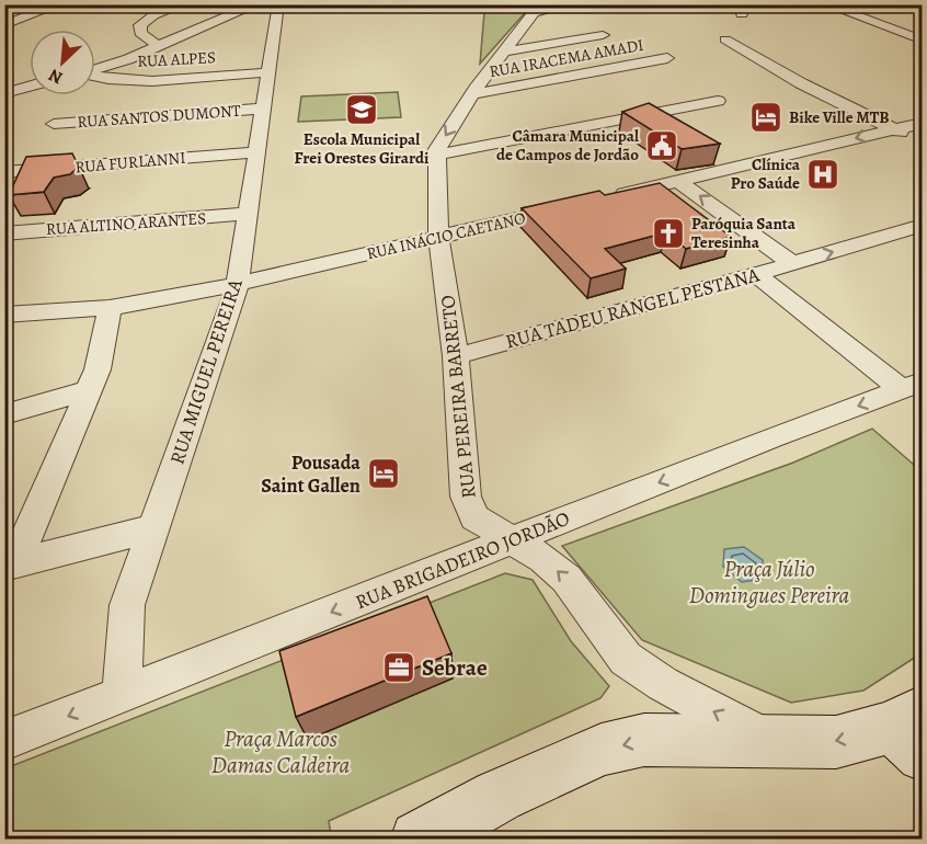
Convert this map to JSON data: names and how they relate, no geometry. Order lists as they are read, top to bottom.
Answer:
{
  "streets": {
    "street": [
      "RUA IRACEMA AMADI",
      "RUA ALPES",
      "RUA SANTOS DUMONT",
      "RUA FURLANNI",
      "RUA ALTINO ARANTES",
      "RUA INÁCIO CAETANO",
      "RUA TADEU RANGEL PESTANA",
      "RUA MIGUEL PEREIRA",
      "RUA PEREIRA BARRETO",
      "RUA BRIGADEIRO JORDÃO"
    ]
  },
  "crossings": [
    ["RUA IRACEMA AMADI", "RUA PEREIRA BARRETO"],
    ["RUA ALPES", "RUA MIGUEL PEREIRA"],
    ["RUA SANTOS DUMONT", "RUA MIGUEL PEREIRA"],
    ["RUA FURLANNI", "RUA MIGUEL PEREIRA"],
    ["RUA ALTINO ARANTES", "RUA MIGUEL PEREIRA"],
    ["RUA INÁCIO CAETANO", "RUA MIGUEL PEREIRA"],
    ["RUA INÁCIO CAETANO", "RUA PEREIRA BARRETO"],
    ["RUA TADEU RANGEL PESTANA", "RUA PEREIRA BARRETO"],
    ["RUA MIGUEL PEREIRA", "RUA BRIGADEIRO JORDÃO"],
    ["RUA PEREIRA BARRETO", "RUA BRIGADEIRO JORDÃO"]
  ],
  "one_way": ["RUA PEREIRA BARRETO", "RUA BRIGADEIRO JORDÃO"],
  "parks": ["Praça Júlio Domingues Pereira", "Praça Marcos Damas Caldeira"],
  "places": {
    "school or university": ["Escola Municipal Frei Orestes Girardi"],
    "hotel": ["Bike Ville MTB", "Pousada Saint Gallen"],
    "public building": ["Câmara Municipal de Campos de Jordão"],
    "hospital": ["Clínica Pro Saúde"],
    "church": ["Paróquia Santa Teresinha"],
    "office": ["Sebrae"]
  },
  "north": "bottom left"
}
